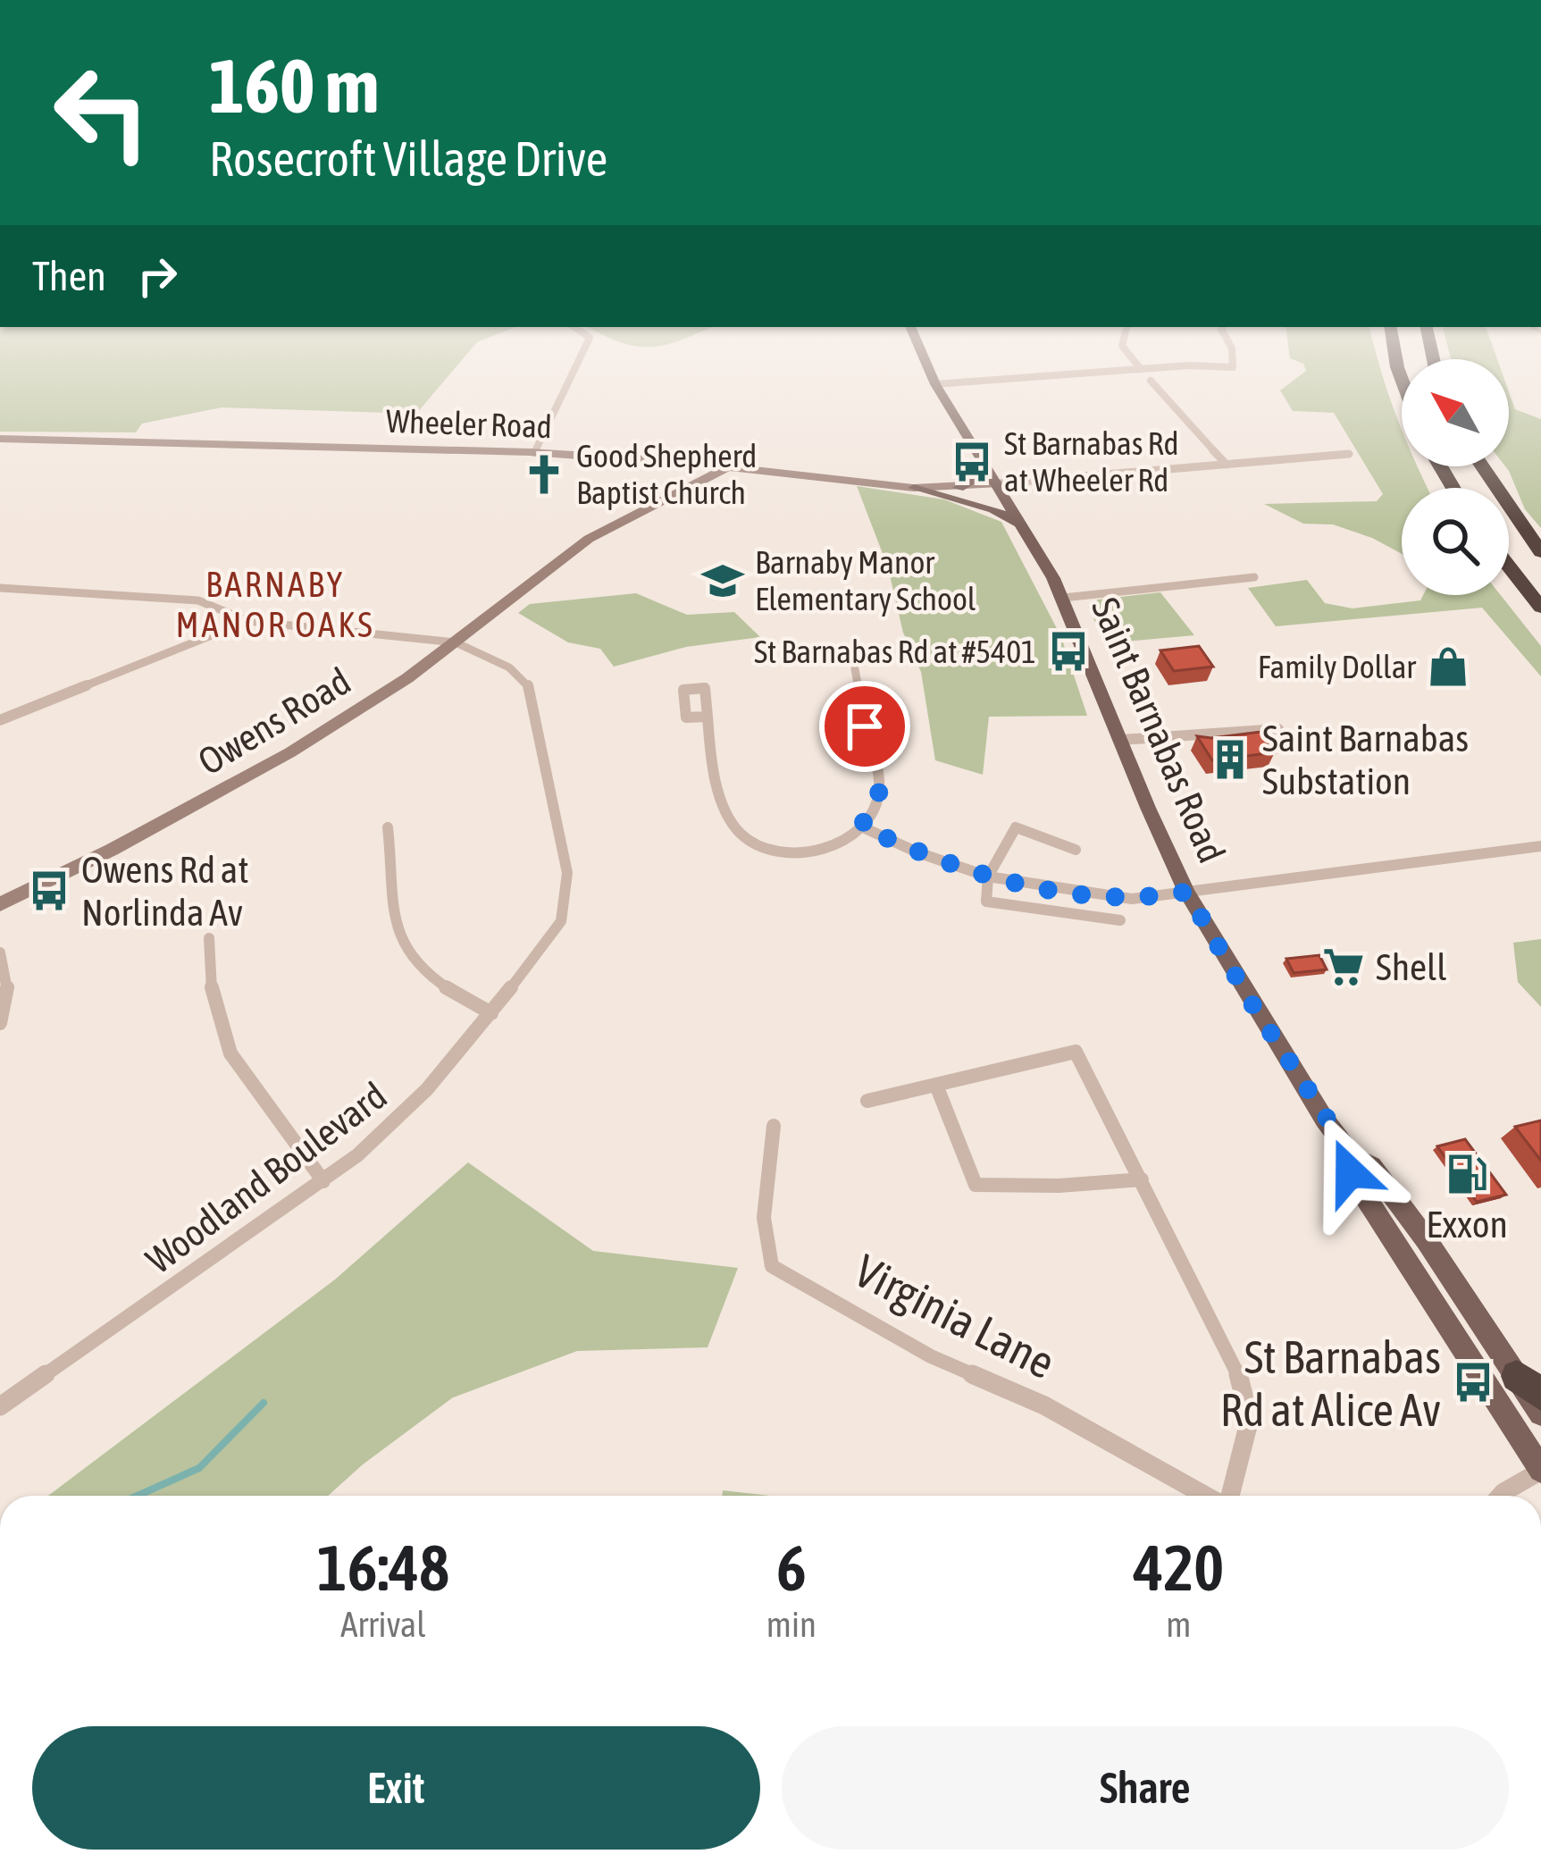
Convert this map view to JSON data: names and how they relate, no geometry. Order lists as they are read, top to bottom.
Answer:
{
  "streets": {
    "main road": ["Wheeler Road", "Owens Road", "Saint Barnabas Road"],
    "street": ["Woodland Boulevard", "Virginia Lane"]
  },
  "crossings": [
    ["Wheeler Road", "Owens Road"],
    ["Wheeler Road", "Saint Barnabas Road"],
    ["Owens Road", "Woodland Boulevard"]
  ],
  "districts": ["BARNABY MANOR OAKS"],
  "places": {
    "bus stop": [
      "St Barnabas Rd at Wheeler Rd",
      "St Barnabas Rd at #5401",
      "Owens Rd at Norlinda Av",
      "St Barnabas Rd at Alice Av"
    ],
    "church": ["Good Shepherd Baptist Church"],
    "school or university": ["Barnaby Manor Elementary School"],
    "shop": ["Family Dollar"],
    "building": ["Saint Barnabas Substation"],
    "supermarket": ["Shell"],
    "fuel station": ["Exxon"]
  },
  "north": "top left",
  "page": {
    "turn": ["160 m", "Rosecroft Village Drive"],
    "then": "Then",
    "eta": [
      "16:48",
      "Arrival",
      "6",
      "min",
      "420",
      "m"
    ],
    "buttons": ["Exit", "Share"]
  }
}
